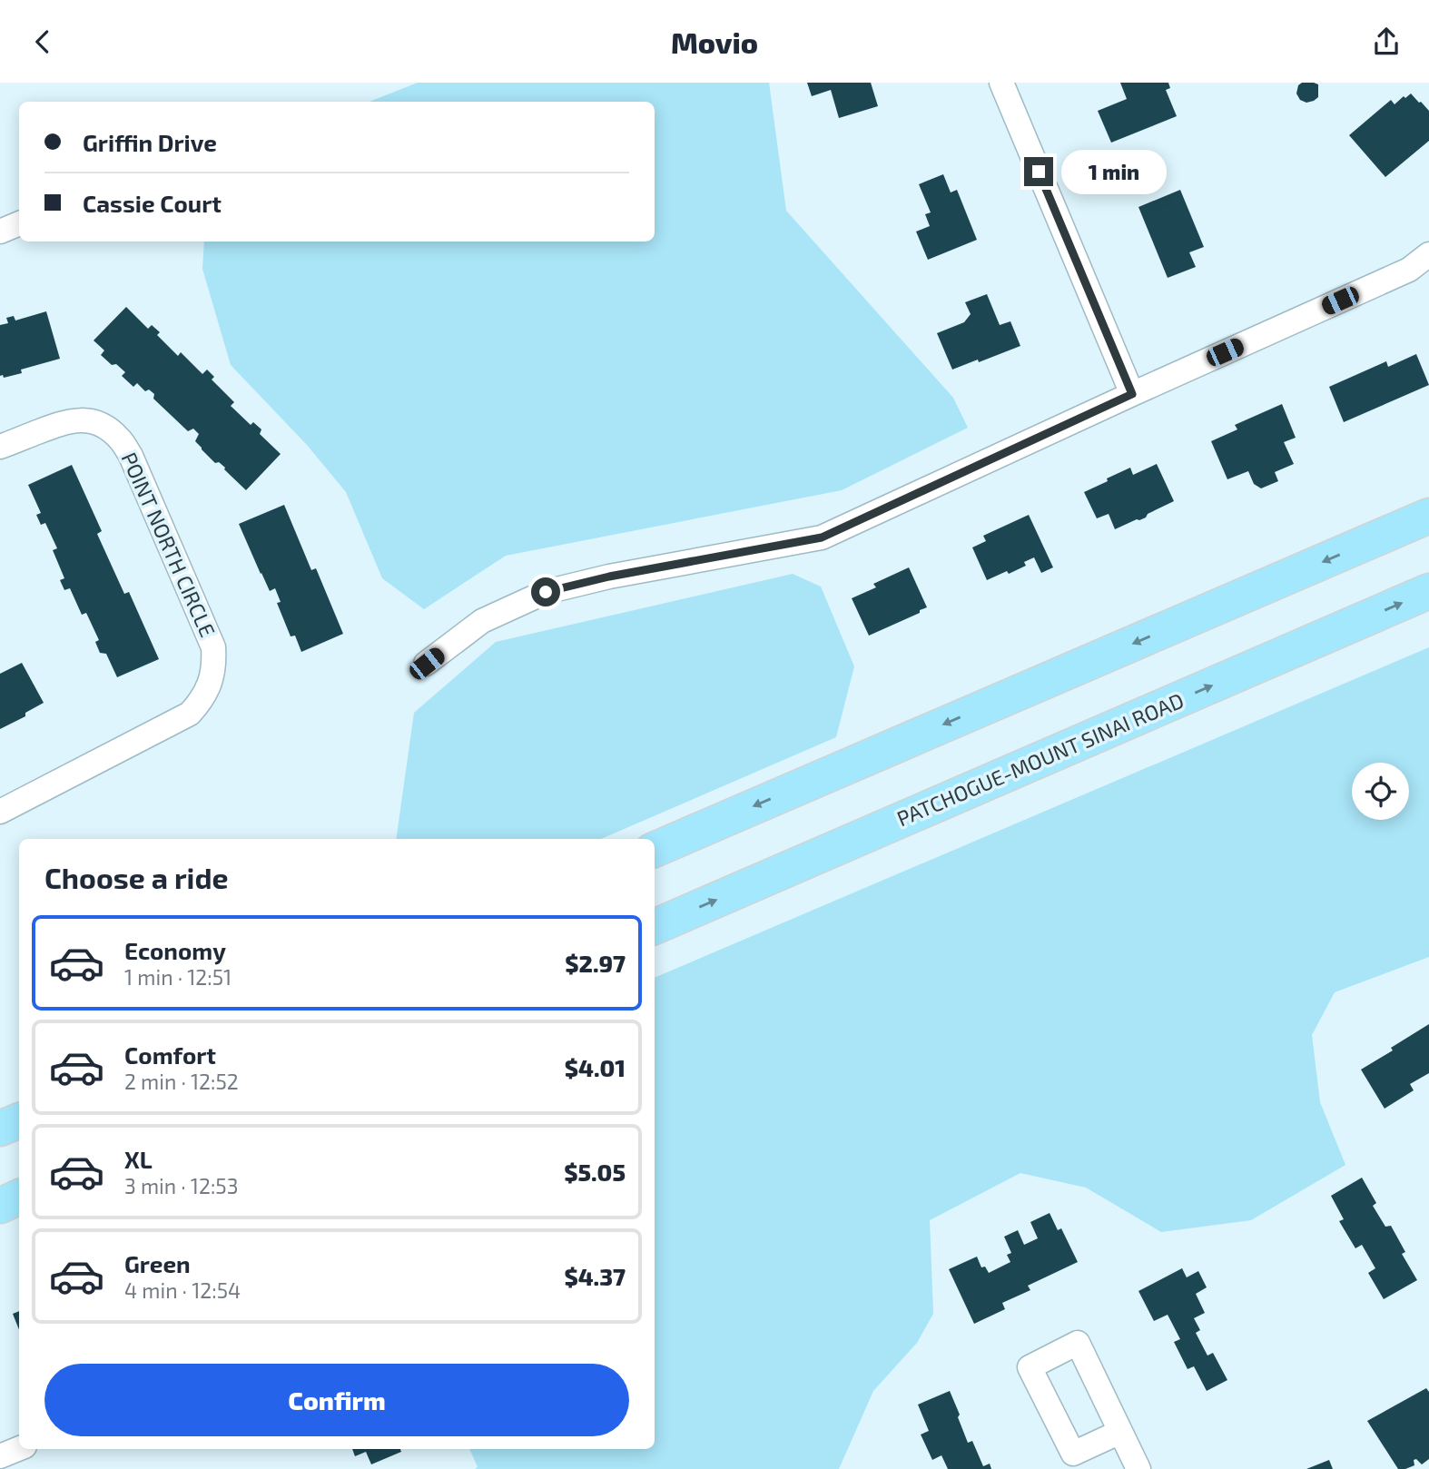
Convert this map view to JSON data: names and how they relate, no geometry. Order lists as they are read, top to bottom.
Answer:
{
  "streets": {
    "highway": ["PATCHOGUE-MOUNT SINAI ROAD"],
    "street": ["POINT NORTH CIRCLE"]
  },
  "page": {
    "header": "Movio",
    "banner": ["Griffin Drive", "Cassie Court"],
    "bubble": "1 min",
    "heading": "Choose a ride",
    "list": [
      {
        "name": "Economy",
        "note": "1 min · 12:51",
        "value": "$2.97"
      },
      {
        "name": "Comfort",
        "note": "2 min · 12:52",
        "value": "$4.01"
      },
      {
        "name": "XL",
        "note": "3 min · 12:53",
        "value": "$5.05"
      },
      {
        "name": "Green",
        "note": "4 min · 12:54",
        "value": "$4.37"
      }
    ],
    "buttons": "Confirm"
  }
}
